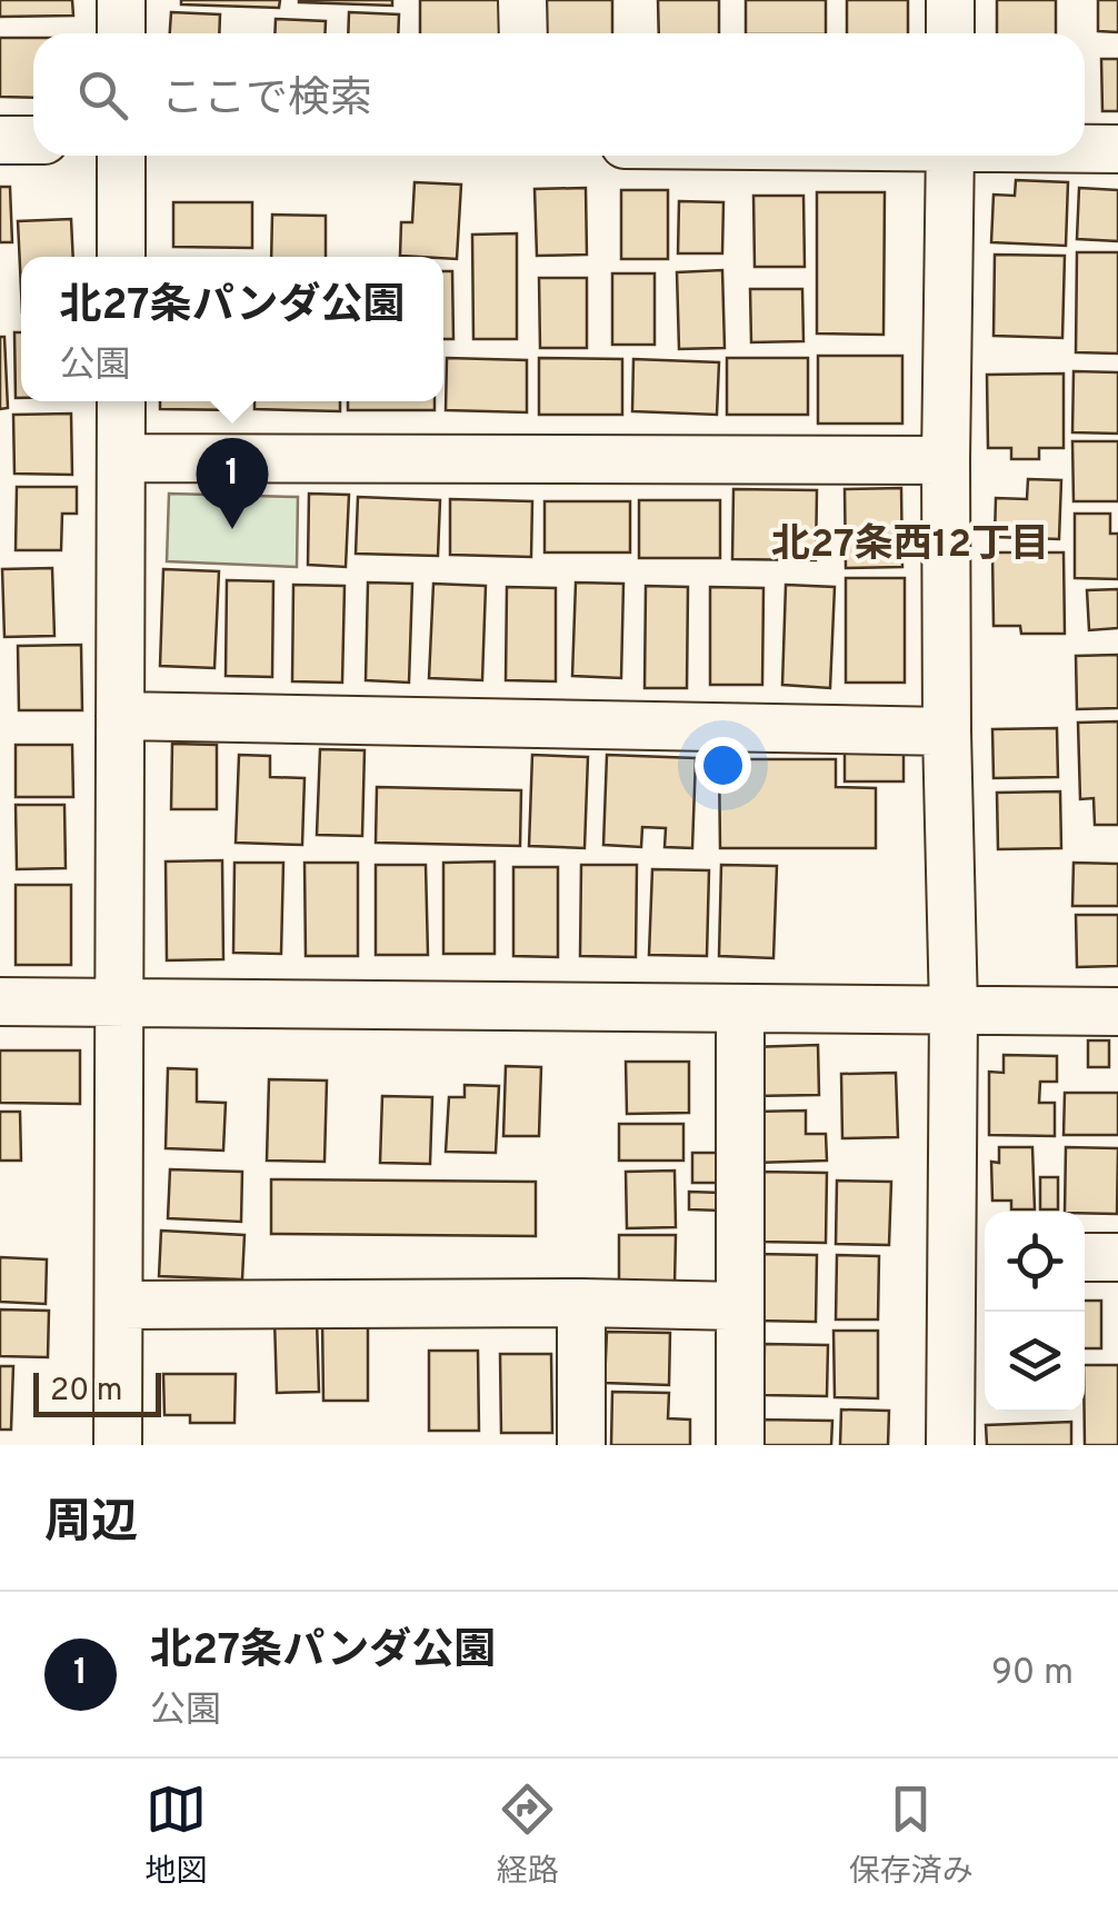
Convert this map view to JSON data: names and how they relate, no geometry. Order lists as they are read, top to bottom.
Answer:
{
  "districts": ["北27条西12丁目"],
  "scale_bar": "20 m",
  "page": {
    "search": "ここで検索",
    "popup": ["北27条パンダ公園", "公園"],
    "pins": "1",
    "scale": "20 m",
    "heading": "周辺",
    "list": [
      {
        "mark": "1",
        "name": "北27条パンダ公園",
        "note": "公園",
        "value": "90 m"
      }
    ],
    "nav": ["地図", "経路", "保存済み"]
  }
}
